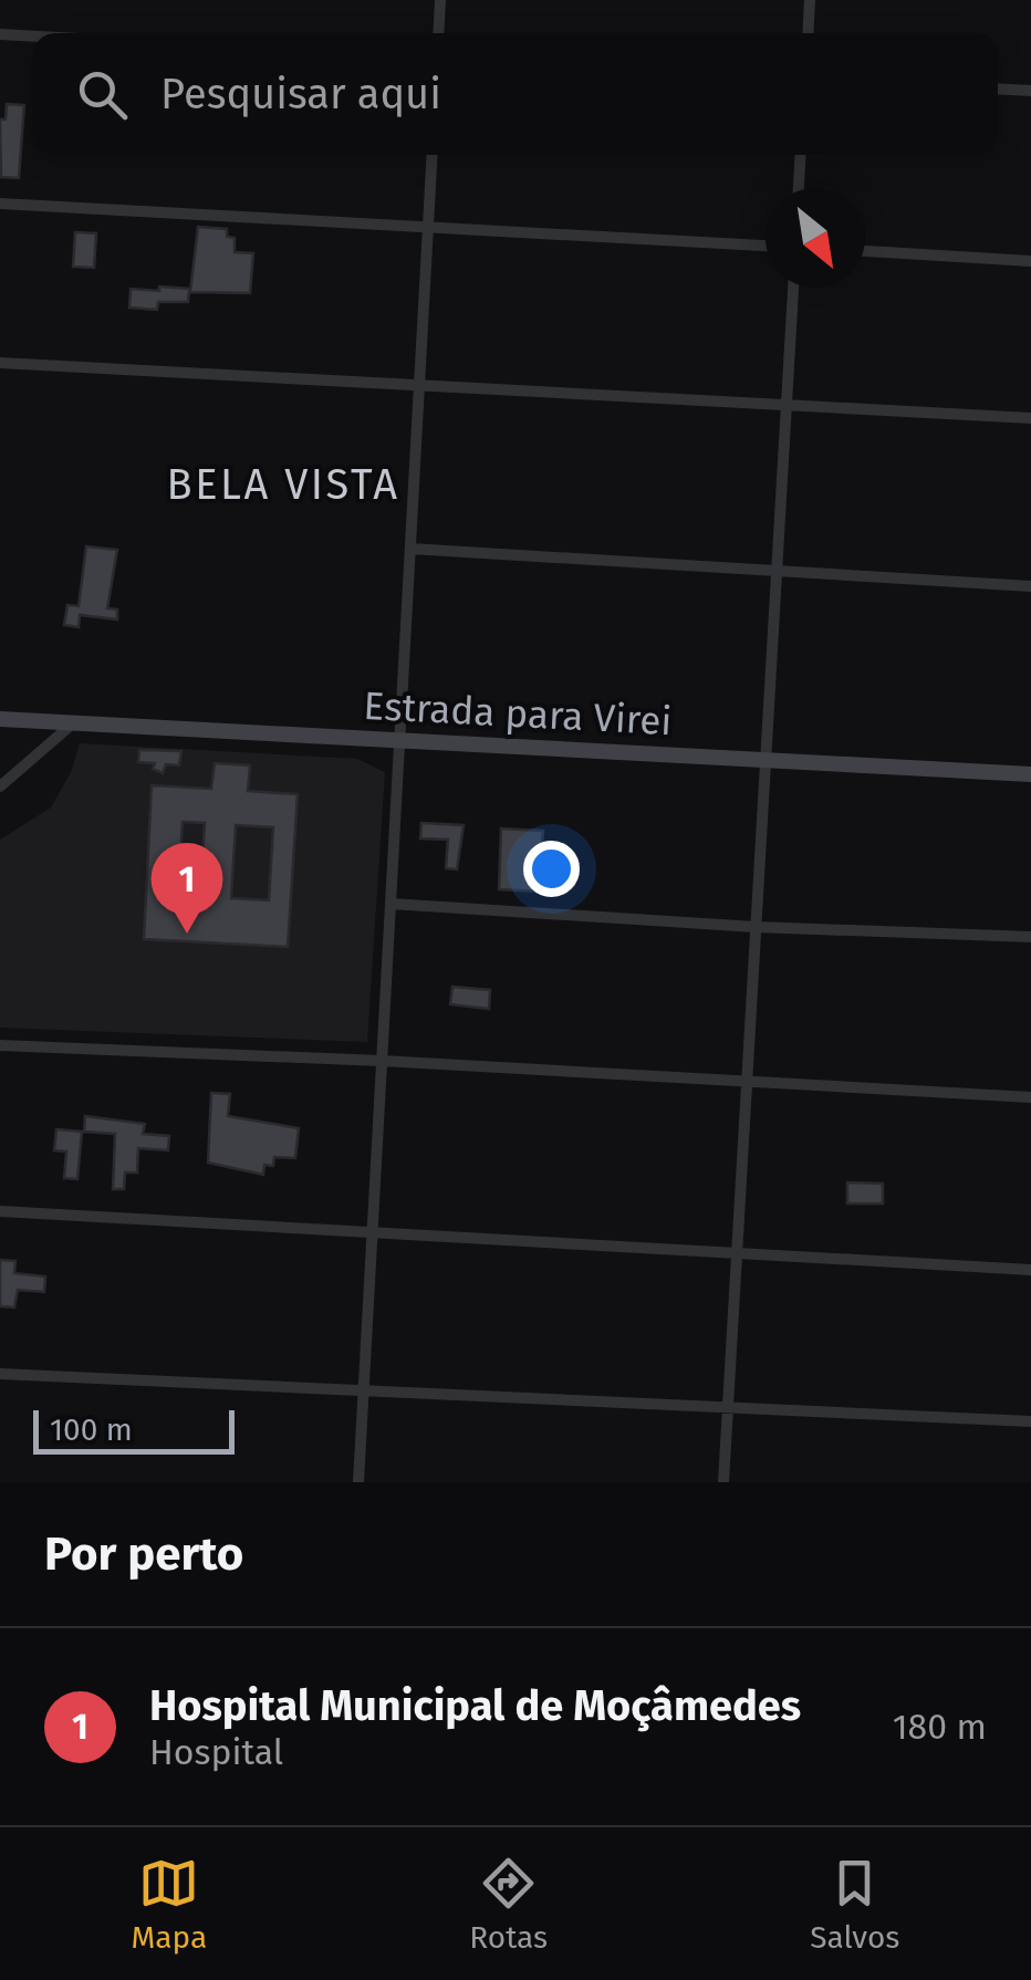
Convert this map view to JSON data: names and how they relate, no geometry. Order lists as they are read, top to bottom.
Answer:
{
  "streets": {
    "street": ["Estrada para Virei"]
  },
  "districts": ["BELA VISTA"],
  "scale_bar": "100 m",
  "north": "bottom right",
  "page": {
    "search": "Pesquisar aqui",
    "pins": "1",
    "scale": "100 m",
    "heading": "Por perto",
    "list": [
      {
        "mark": "1",
        "name": "Hospital Municipal de Moçâmedes",
        "note": "Hospital",
        "value": "180 m"
      }
    ],
    "nav": ["Mapa", "Rotas", "Salvos"]
  }
}
